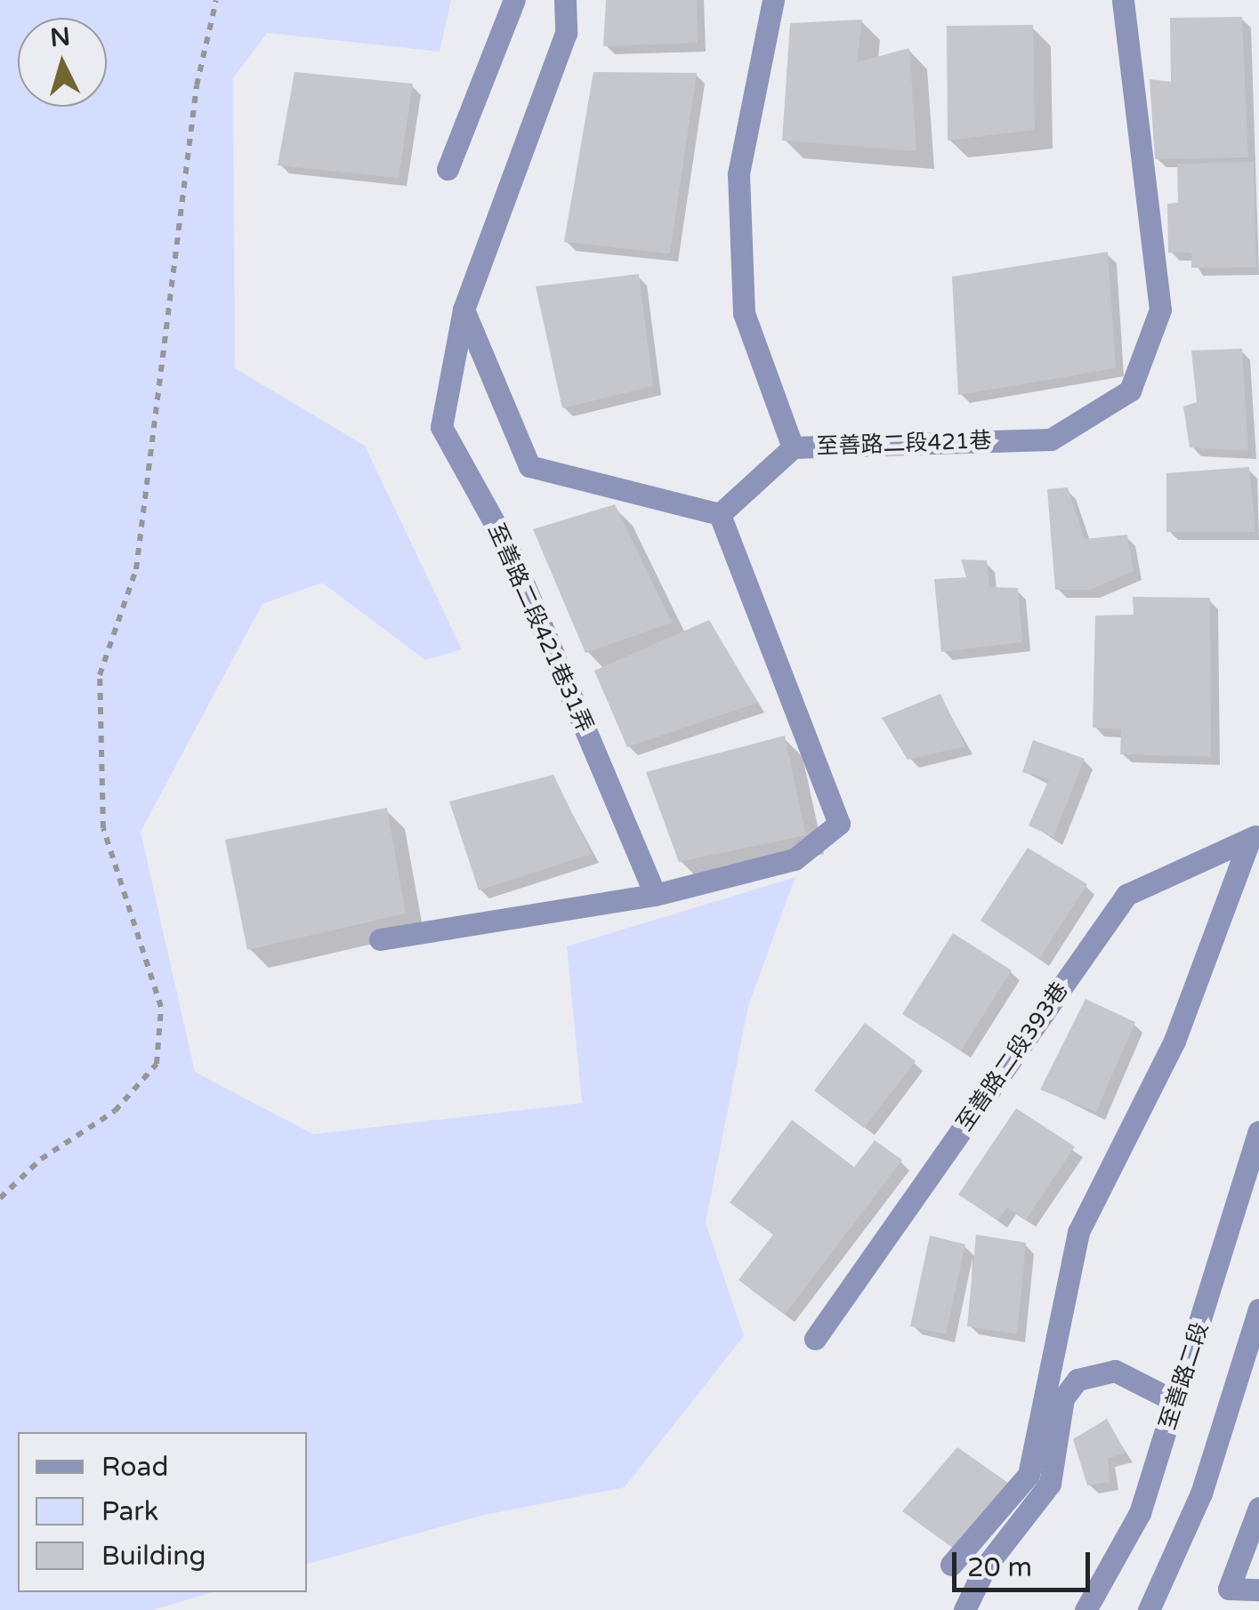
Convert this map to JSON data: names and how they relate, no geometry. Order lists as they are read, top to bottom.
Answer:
{
  "streets": {
    "street": [
      "至善路二段421巷",
      "至善路二段421巷31弄",
      "至善路二段393巷",
      "至善路二段"
    ]
  },
  "legend": ["Road", "Park", "Building"],
  "scale_bar": "20 m",
  "north": "top"
}
